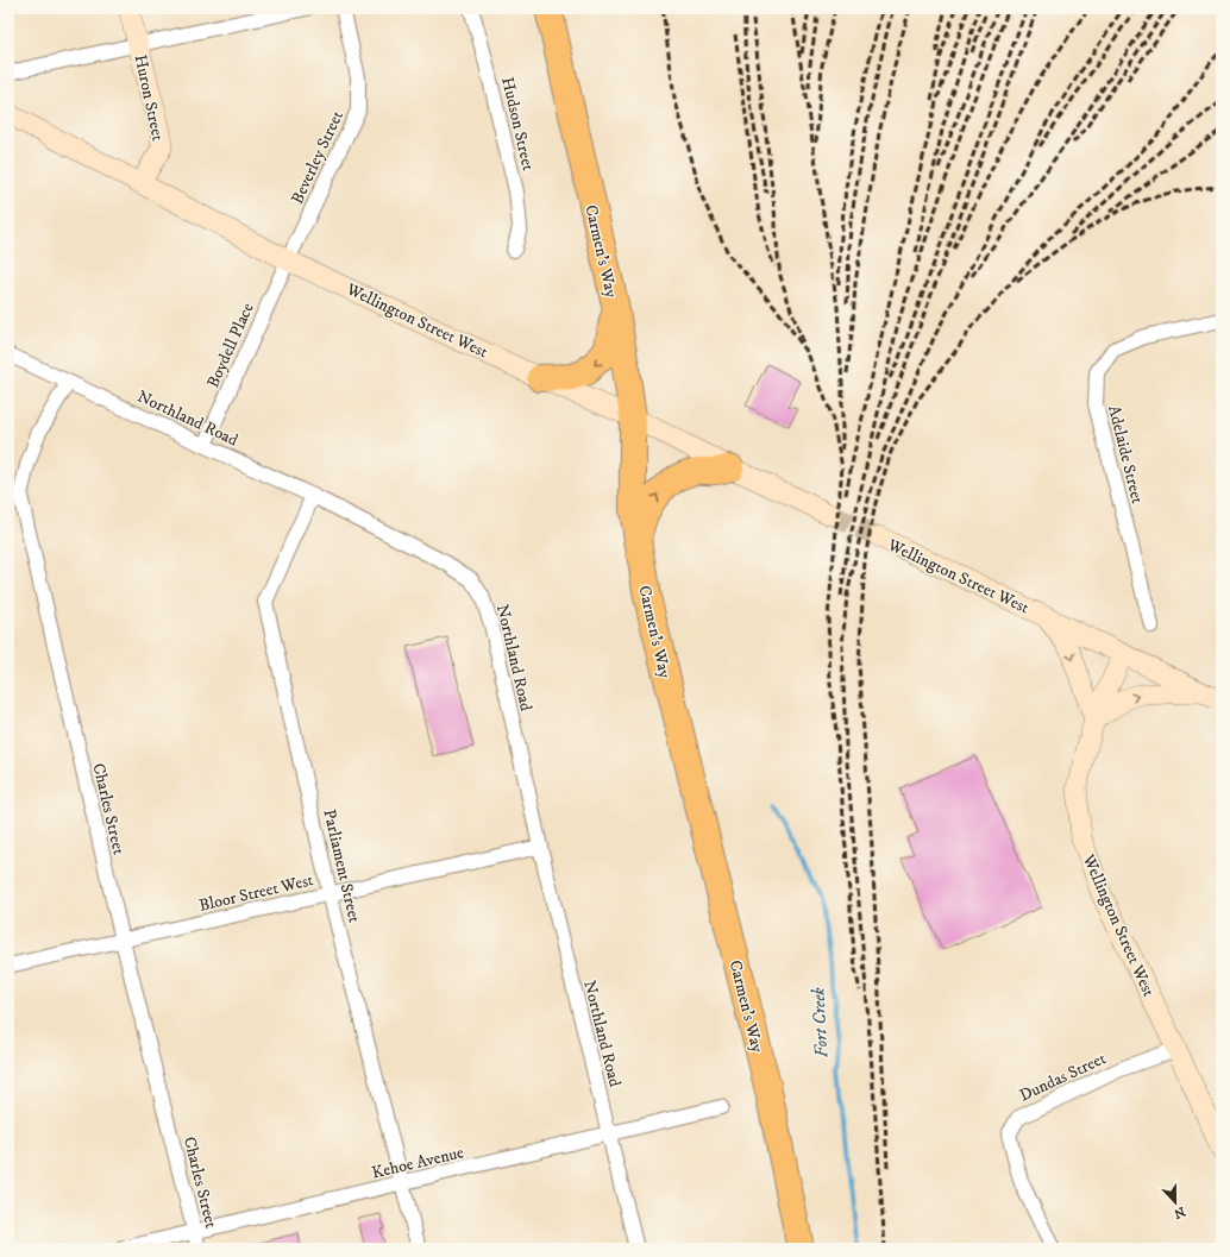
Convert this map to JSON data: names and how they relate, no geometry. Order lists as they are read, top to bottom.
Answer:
{
  "streets": {
    "highway": ["Carmen's Way"],
    "main road": ["Huron Street", "Wellington Street West"],
    "street": [
      "Hudson Street",
      "Beverley Street",
      "Boydell Place",
      "Northland Road",
      "Adelaide Street",
      "Charles Street",
      "Parliament Street",
      "Bloor Street West",
      "Dundas Street",
      "Kehoe Avenue"
    ]
  },
  "crossings": [
    ["Huron Street", "Wellington Street West"],
    ["Beverley Street", "Wellington Street West"],
    ["Beverley Street", "Boydell Place"],
    ["Carmen's Way", "Wellington Street West"],
    ["Wellington Street West", "Boydell Place"],
    ["Wellington Street West", "Dundas Street"],
    ["Boydell Place", "Northland Road"],
    ["Northland Road", "Charles Street"],
    ["Northland Road", "Parliament Street"],
    ["Northland Road", "Bloor Street West"],
    ["Northland Road", "Kehoe Avenue"],
    ["Charles Street", "Bloor Street West"],
    ["Charles Street", "Kehoe Avenue"],
    ["Parliament Street", "Bloor Street West"],
    ["Parliament Street", "Kehoe Avenue"]
  ],
  "water": ["Fort Creek"],
  "north": "bottom"
}
